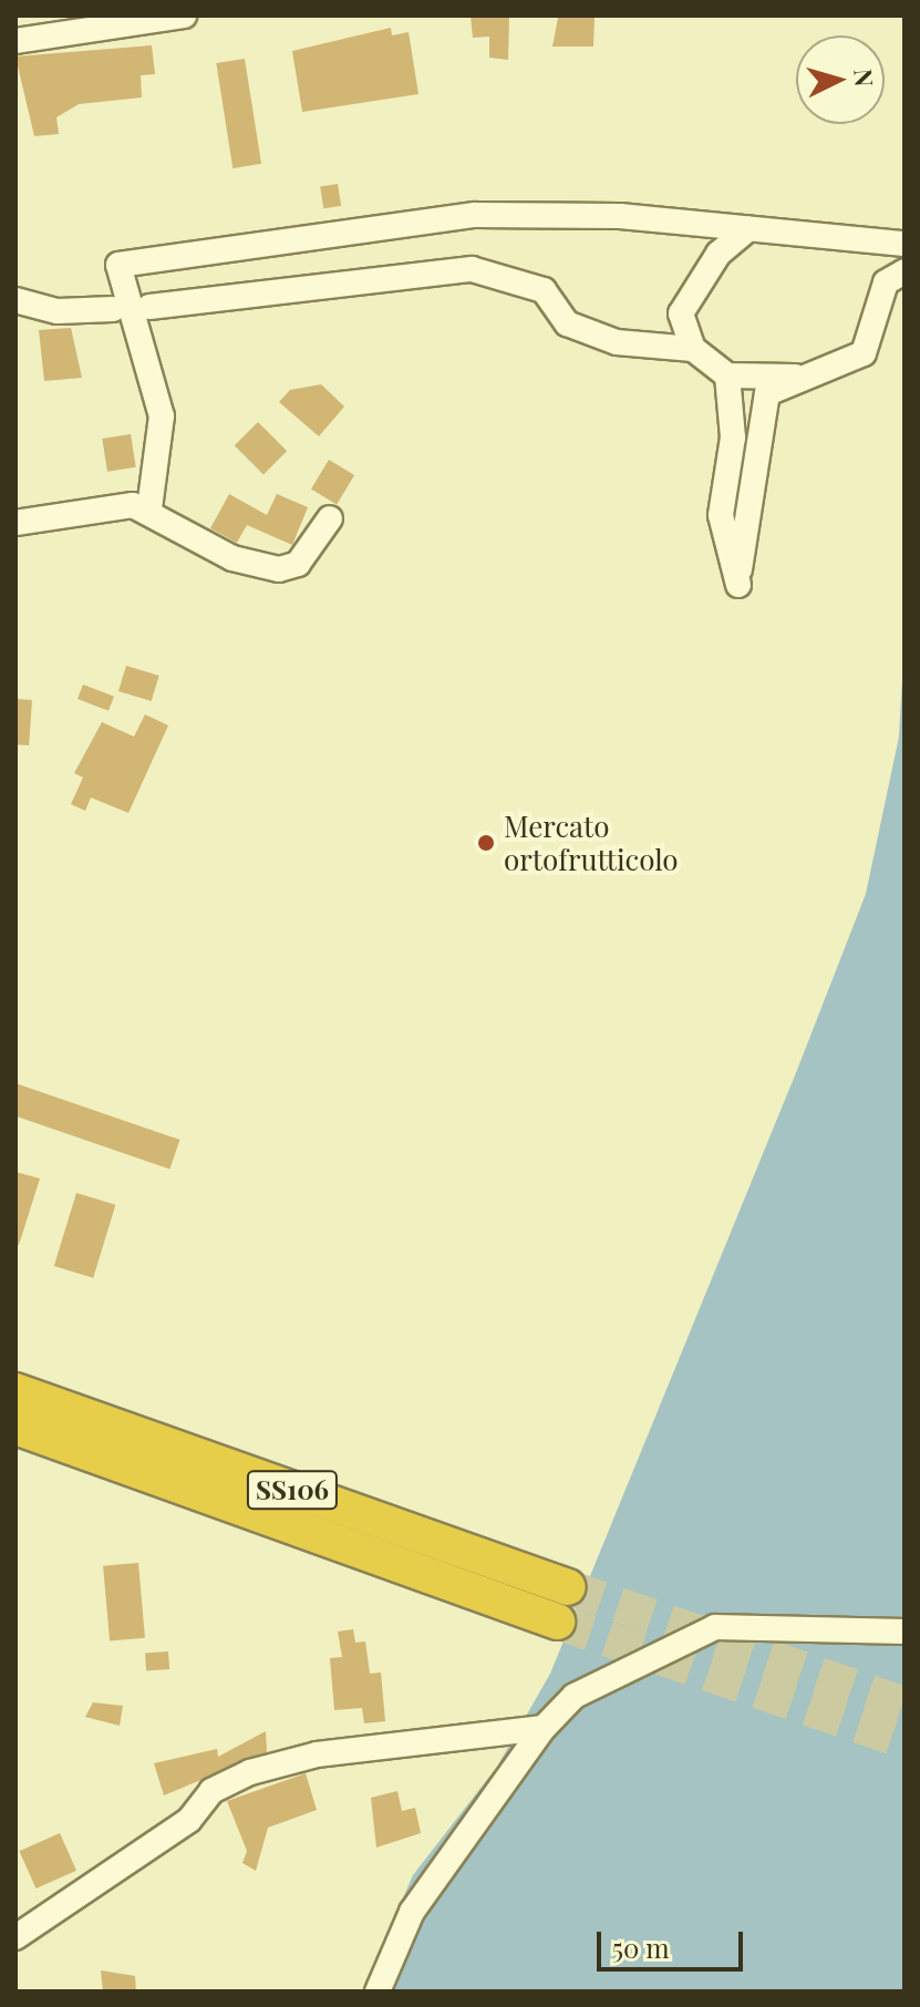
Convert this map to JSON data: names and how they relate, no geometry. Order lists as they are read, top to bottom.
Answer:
{
  "streets": {
    "highway": ["SS106"]
  },
  "places": ["Mercato ortofrutticolo"],
  "scale_bar": "50 m",
  "north": "right"
}
